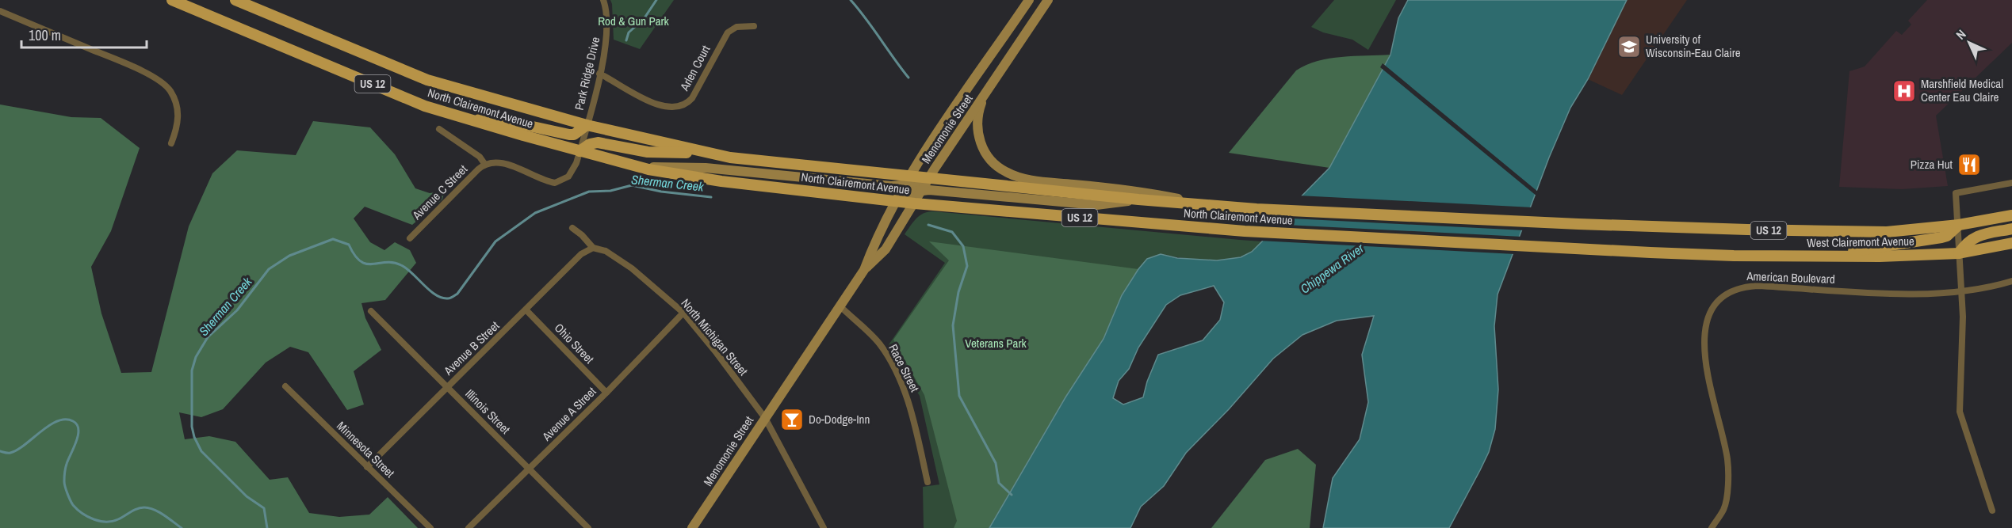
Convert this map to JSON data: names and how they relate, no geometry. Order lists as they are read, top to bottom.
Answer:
{
  "streets": {
    "main road": [
      "US 12",
      "North Clairemont Avenue",
      "Menomonie Street",
      "West Clairemont Avenue"
    ],
    "street": [
      "Arlen Court",
      "Park Ridge Drive",
      "Avenue C Street",
      "American Boulevard",
      "North Michigan Street",
      "Ohio Street",
      "Avenue B Street",
      "Race Street",
      "Illinois Street",
      "Avenue A Street",
      "Minnesota Street"
    ]
  },
  "crossings": [
    ["Arlen Court", "Park Ridge Drive"],
    ["Park Ridge Drive", "North Clairemont Avenue"],
    ["Park Ridge Drive", "Avenue C Street"],
    ["North Clairemont Avenue", "Menomonie Street"],
    ["North Clairemont Avenue", "Avenue C Street"],
    ["North Clairemont Avenue", "West Clairemont Avenue"],
    ["Menomonie Street", "North Michigan Street"],
    ["Menomonie Street", "Race Street"],
    ["North Michigan Street", "Avenue B Street"],
    ["North Michigan Street", "Avenue A Street"],
    ["Ohio Street", "Avenue B Street"],
    ["Ohio Street", "Avenue A Street"],
    ["Avenue B Street", "Illinois Street"],
    ["Avenue B Street", "Minnesota Street"],
    ["Illinois Street", "Avenue A Street"]
  ],
  "water": ["Sherman Creek", "Chippewa River"],
  "parks": ["Rod & Gun Park", "Veterans Park"],
  "places": {
    "school or university": ["University of Wisconsin-Eau Claire"],
    "hospital": ["Marshfield Medical Center Eau Claire"],
    "restaurant": ["Pizza Hut"],
    "bar": ["Do-Dodge-Inn"]
  },
  "scale_bar": "100 m",
  "north": "top left"
}
